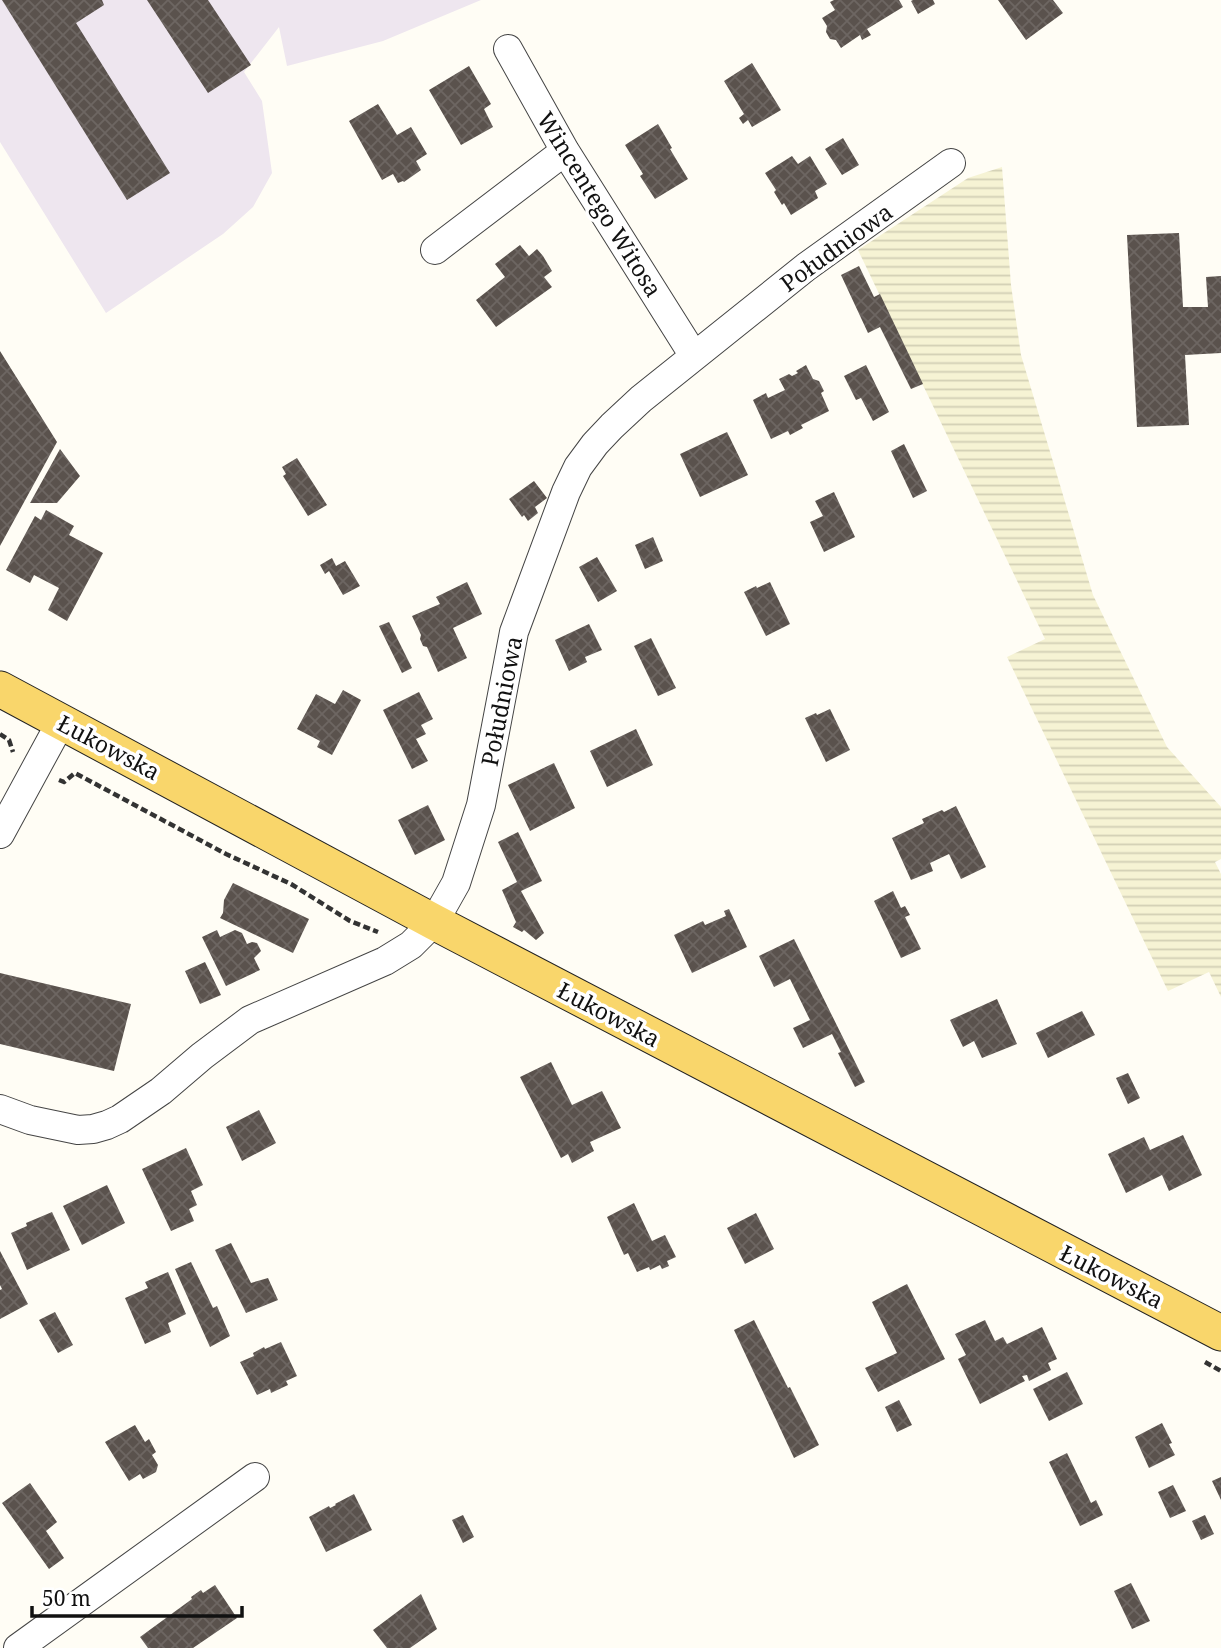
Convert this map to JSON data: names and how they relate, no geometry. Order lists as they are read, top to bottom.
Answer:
{
  "streets": {
    "main road": ["Łukowska"],
    "street": ["Wincentego Witosa", "Południowa"]
  },
  "crossings": [
    ["Wincentego Witosa", "Południowa"],
    ["Południowa", "Łukowska"]
  ],
  "scale_bar": "50 m"
}
